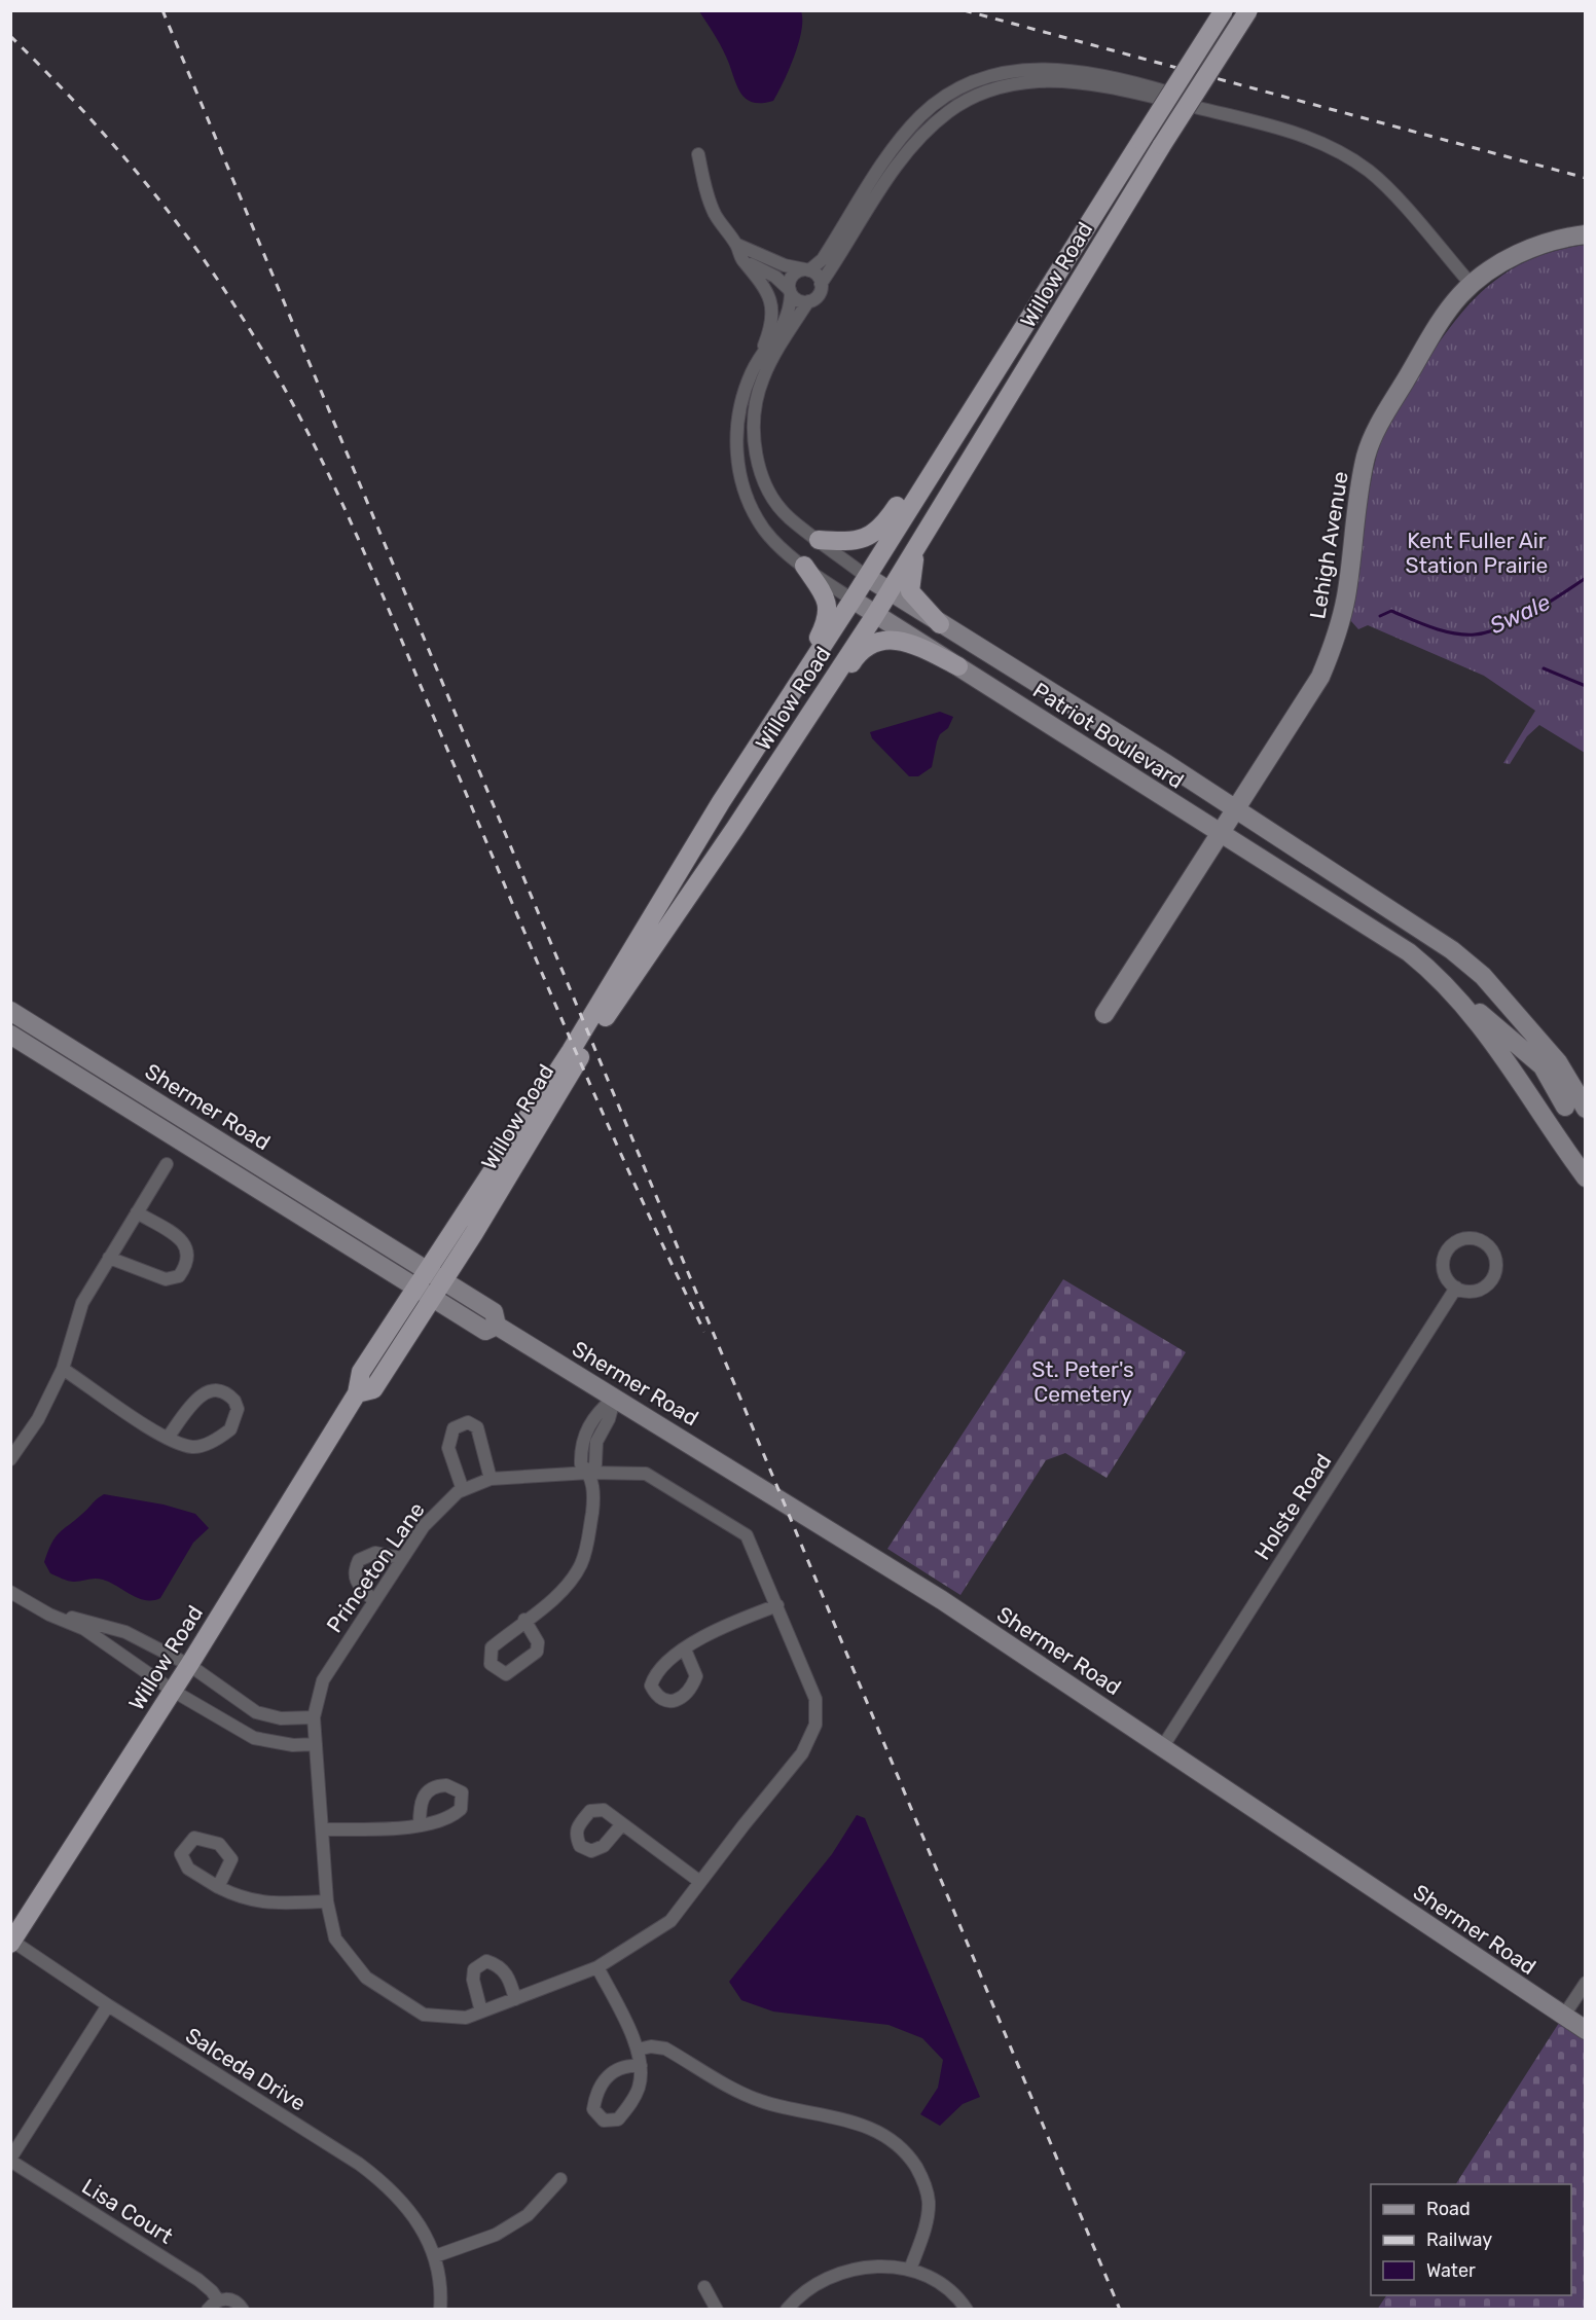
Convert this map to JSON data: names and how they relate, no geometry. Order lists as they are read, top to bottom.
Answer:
{
  "streets": {
    "main road": [
      "Willow Road",
      "Lehigh Avenue",
      "Patriot Boulevard",
      "Shermer Road"
    ],
    "street": [
      "Holste Road",
      "Princeton Lane",
      "Salceda Drive",
      "Lisa Court"
    ]
  },
  "crossings": [
    ["Willow Road", "Patriot Boulevard"],
    ["Willow Road", "Shermer Road"],
    ["Willow Road", "Salceda Drive"],
    ["Lehigh Avenue", "Patriot Boulevard"],
    ["Shermer Road", "Holste Road"]
  ],
  "water": ["Swale"],
  "parks": ["Kent Fuller Air Station Prairie", "St. Peter's Cemetery"],
  "legend": ["Road", "Railway", "Water"]
}
